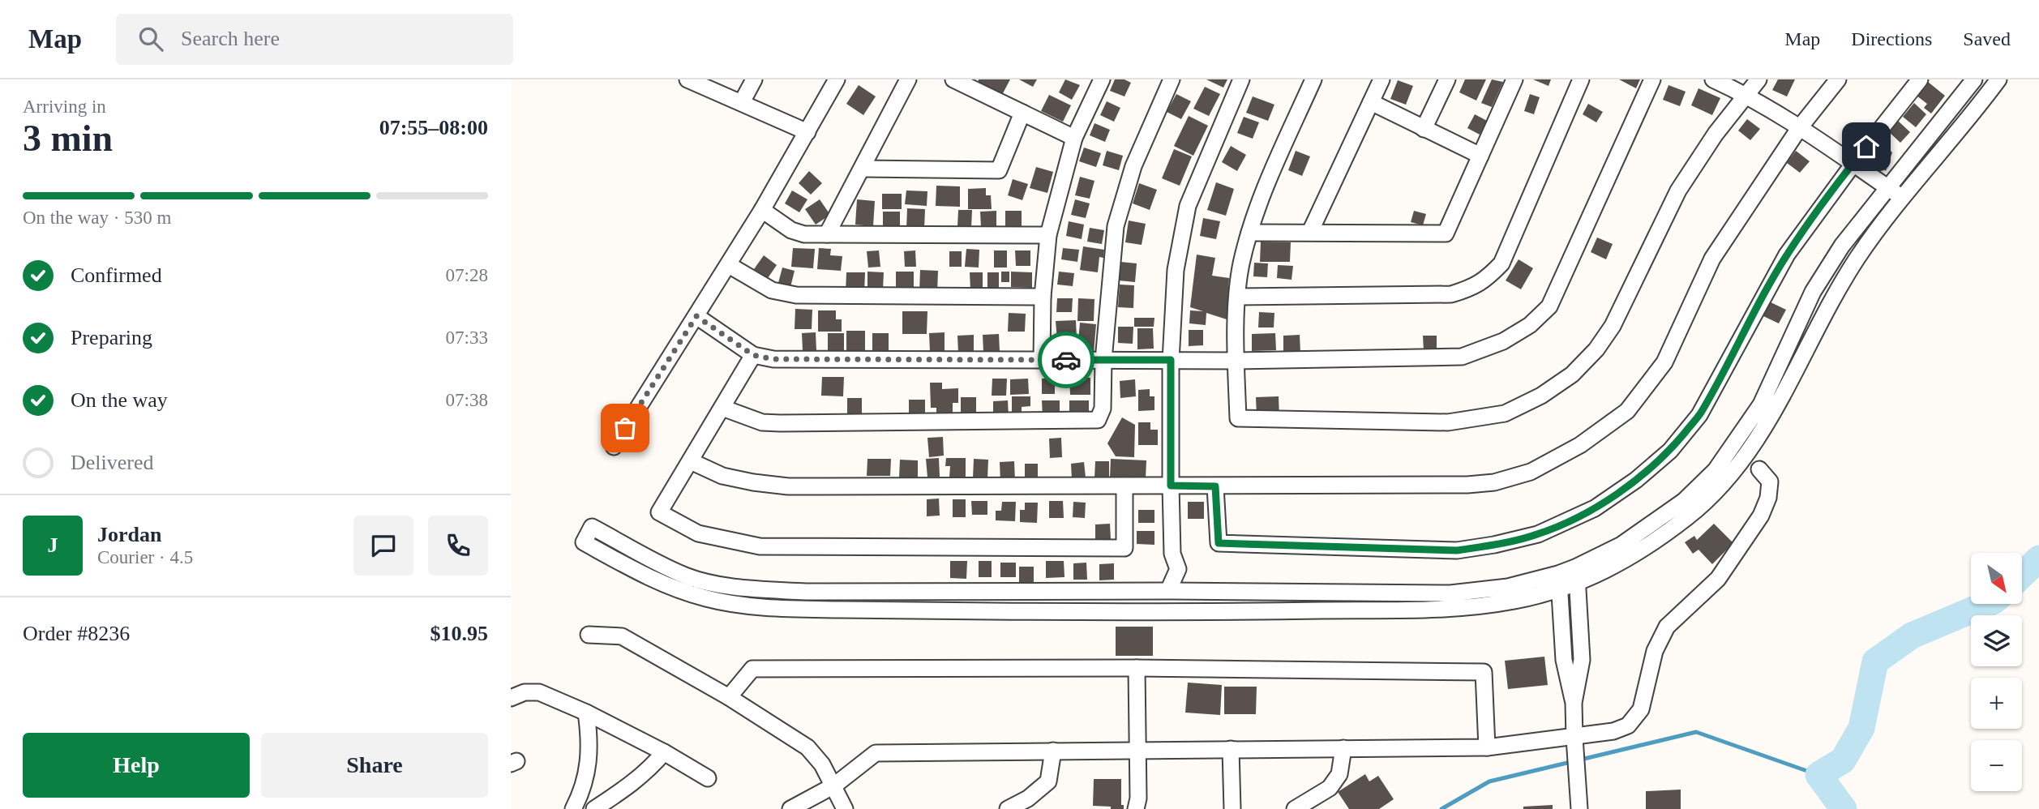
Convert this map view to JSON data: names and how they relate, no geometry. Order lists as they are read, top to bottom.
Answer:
{
  "north": "bottom right",
  "page": {
    "header": "Map",
    "search": "Search here",
    "nav": ["Map", "Directions", "Saved"],
    "heading": ["3 min", "Arriving in", "07:55–08:00"],
    "panel": [
      "Jordan",
      "Courier · 4.5",
      "Order #8236",
      "$10.95"
    ],
    "bar": "On the way · 530 m",
    "list": [
      ["Confirmed", "07:28"],
      ["Preparing", "07:33"],
      ["On the way", "07:38"],
      "Delivered"
    ],
    "round": "J",
    "map_buttons": ["+", "−"],
    "buttons": ["Help", "Share"]
  }
}
